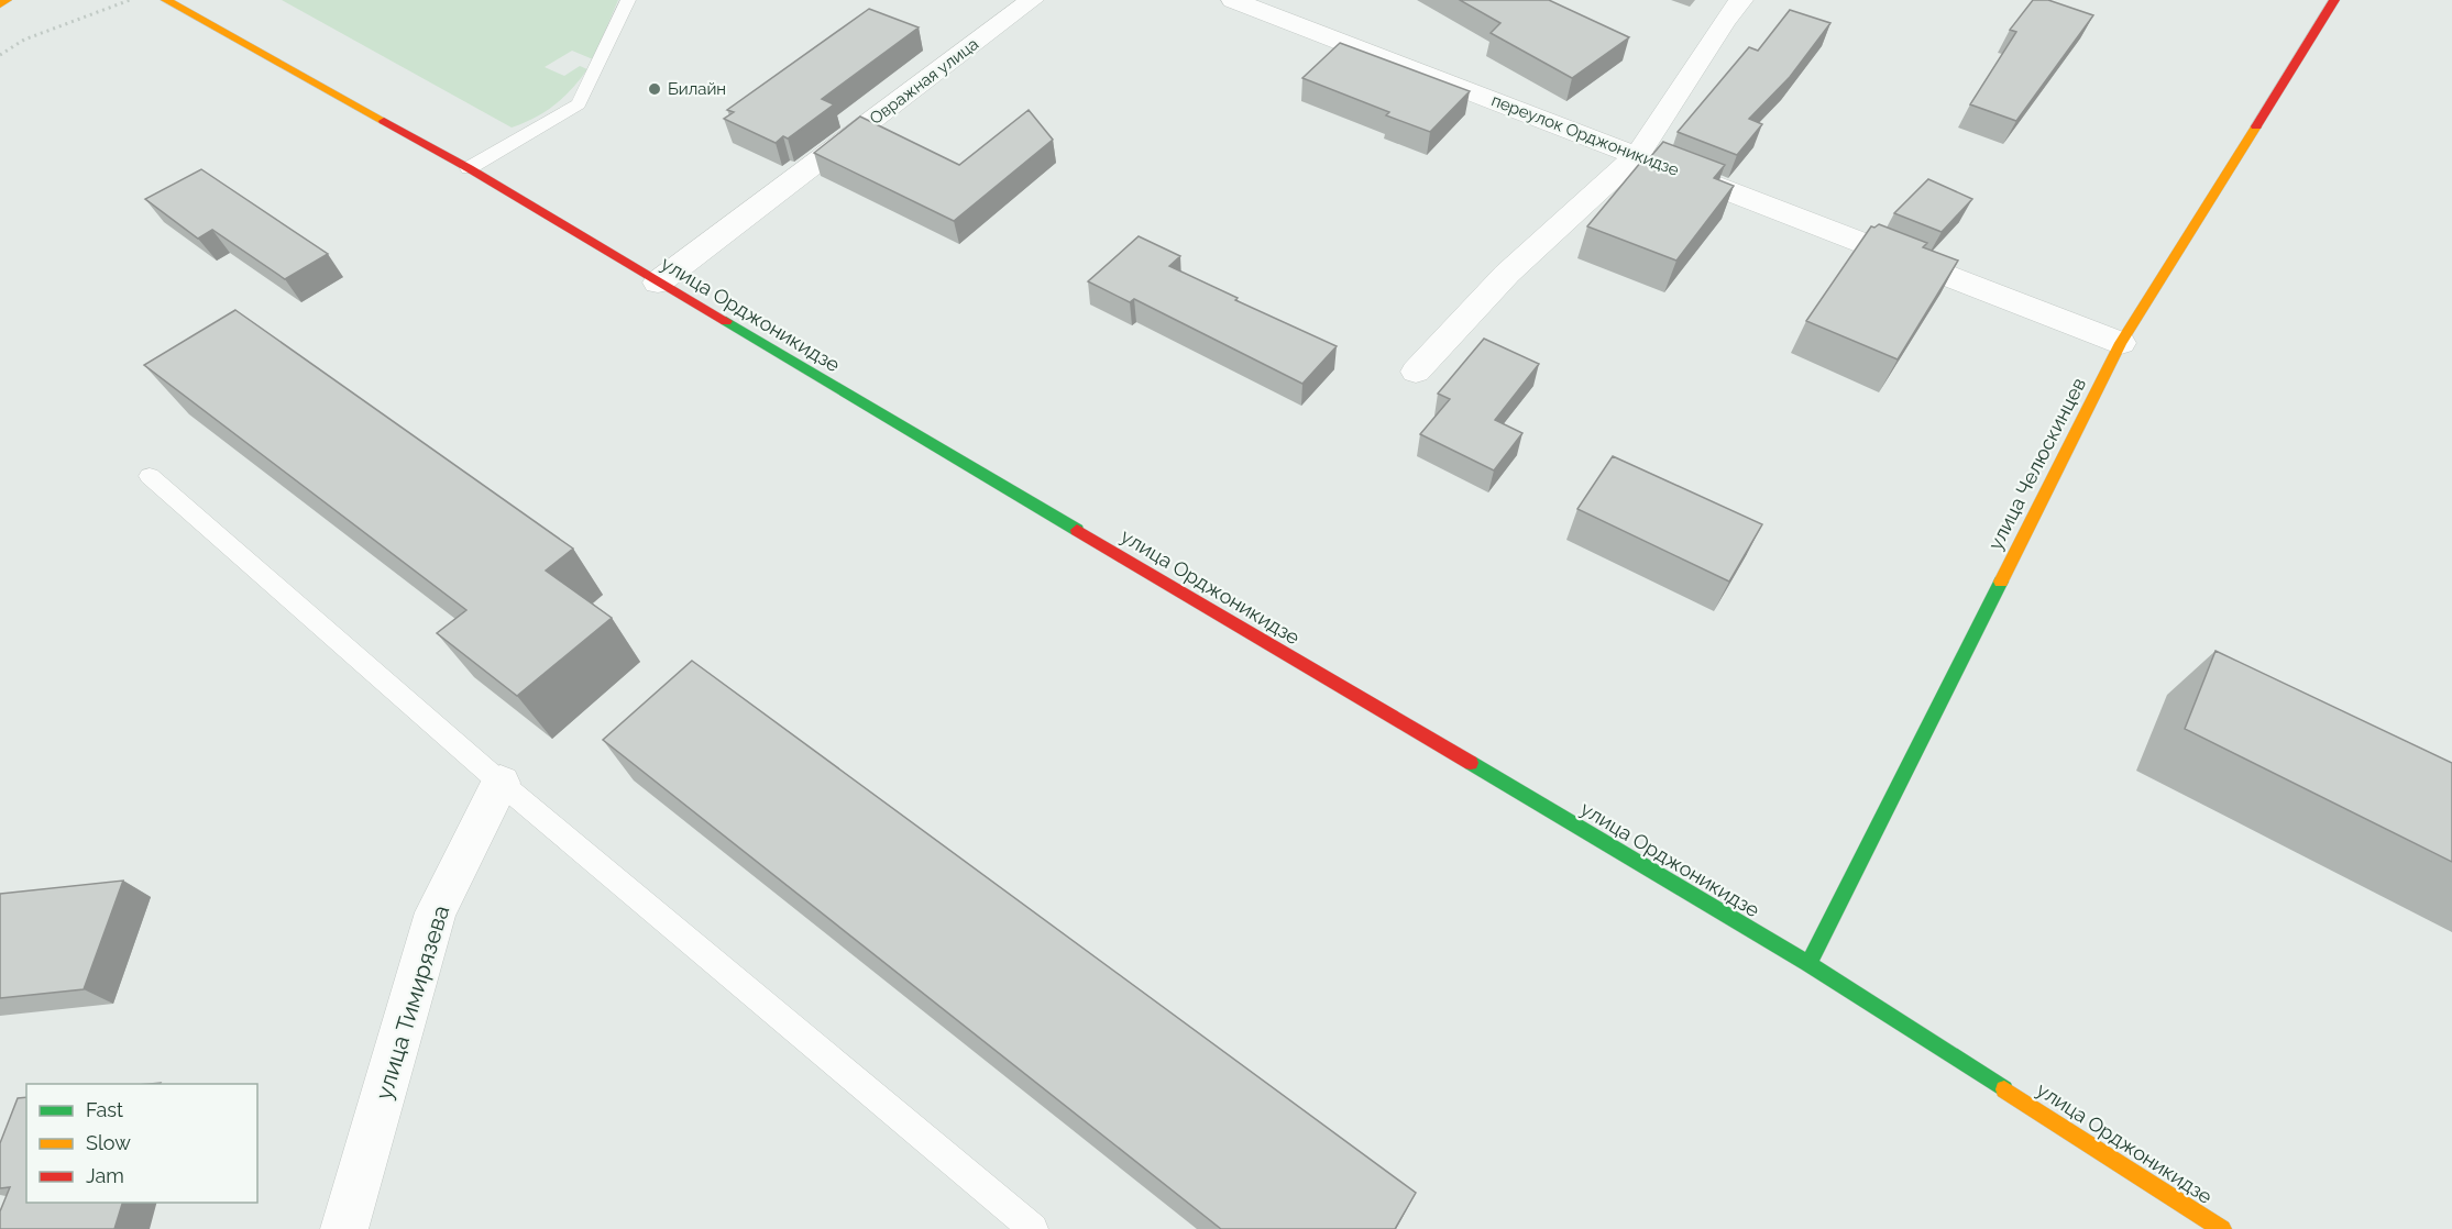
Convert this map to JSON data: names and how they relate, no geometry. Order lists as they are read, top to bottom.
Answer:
{
  "streets": {
    "main road": ["улица Орджоникидзе", "улица Челюскинцев"],
    "street": ["Овражная улица", "переулок Орджоникидзе", "улица Тимирязева"]
  },
  "crossings": [
    ["Овражная улица", "улица Орджоникидзе"],
    ["переулок Орджоникидзе", "улица Челюскинцев"],
    ["улица Орджоникидзе", "улица Челюскинцев"]
  ],
  "places": ["Билайн"],
  "legend": ["Fast", "Slow", "Jam"]
}
